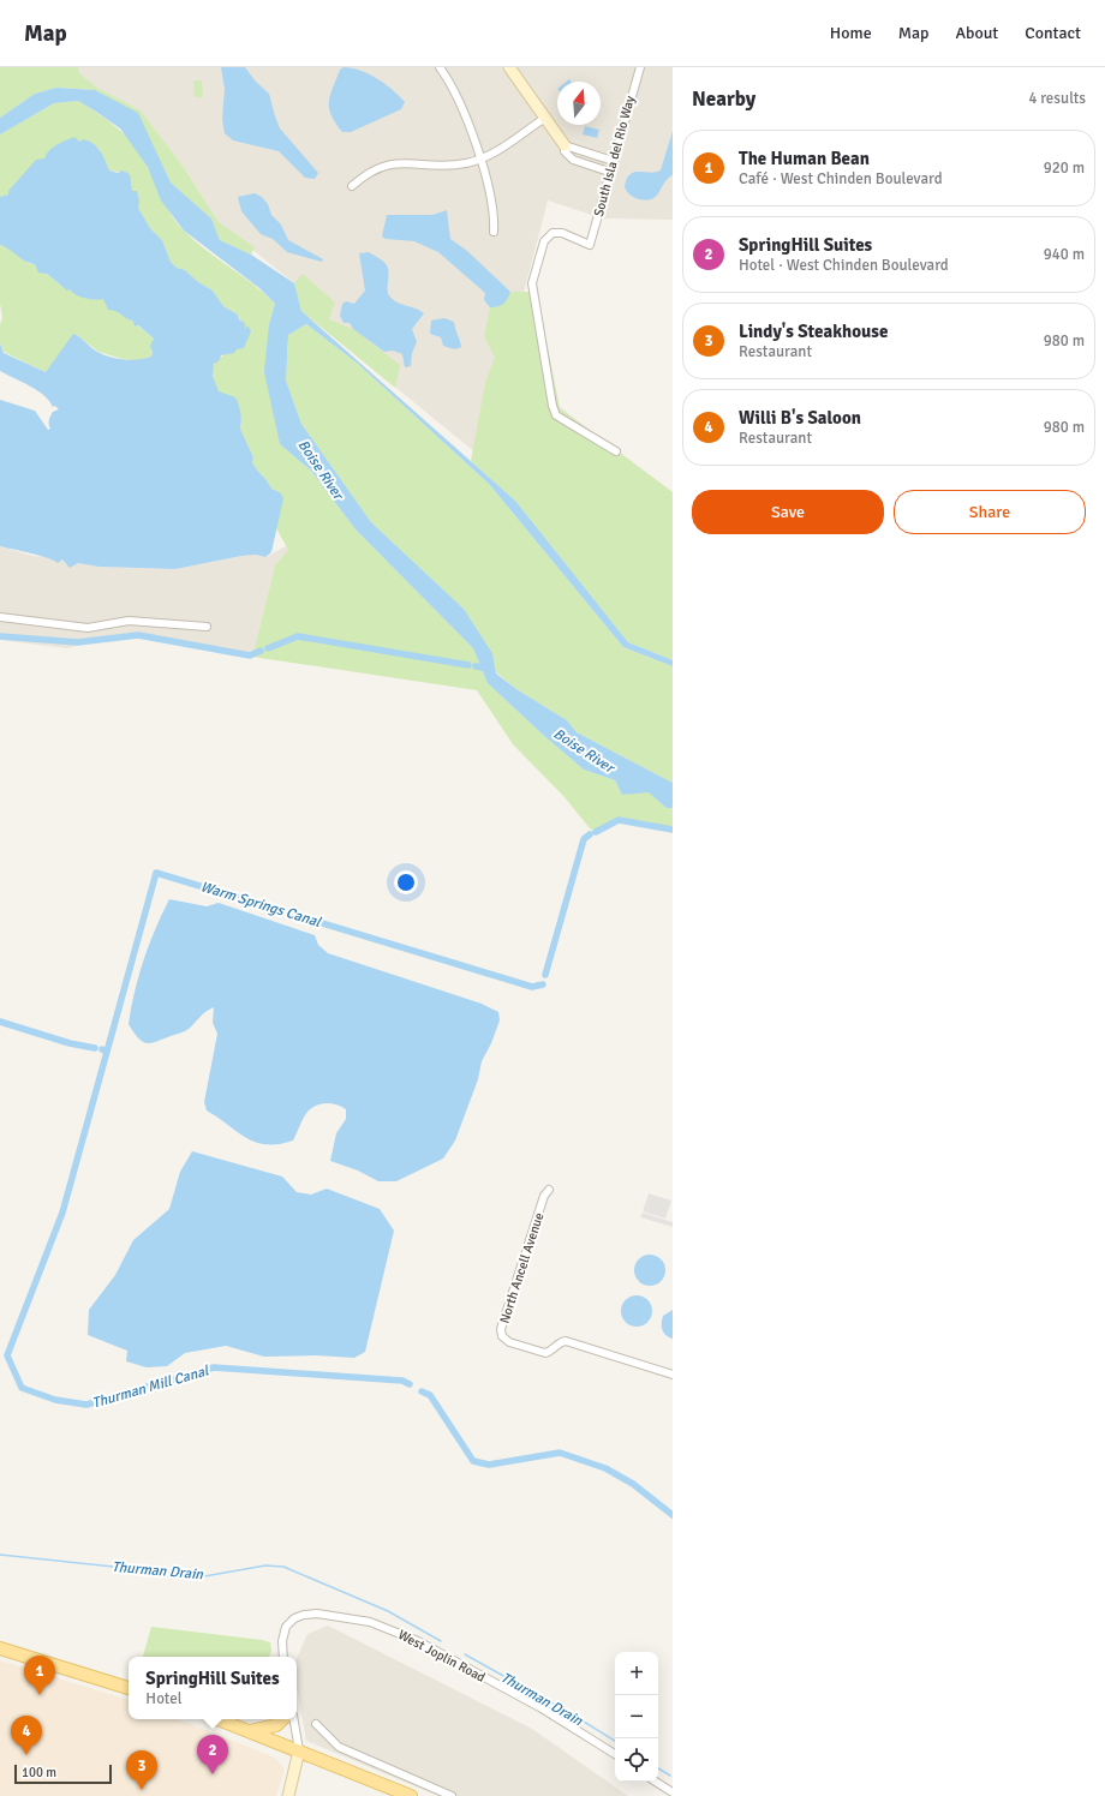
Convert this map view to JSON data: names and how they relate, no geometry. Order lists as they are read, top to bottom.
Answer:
{
  "streets": {
    "street": ["South Isla del Rio Way", "North Ancell Avenue", "West Joplin Road"]
  },
  "water": [
    "Boise River",
    "Warm Springs Canal",
    "Thurman Mill Canal",
    "Thurman Drain"
  ],
  "scale_bar": "100 m",
  "north": "top",
  "page": {
    "header": "Map",
    "nav": [
      "Home",
      "Map",
      "About",
      "Contact"
    ],
    "heading": ["Nearby", "4 results"],
    "list": [
      {
        "mark": "1",
        "name": "The Human Bean",
        "note": "Café · West Chinden Boulevard",
        "value": "920 m"
      },
      {
        "mark": "2",
        "name": "SpringHill Suites",
        "note": "Hotel · West Chinden Boulevard",
        "value": "940 m"
      },
      {
        "mark": "3",
        "name": "Lindy's Steakhouse",
        "note": "Restaurant",
        "value": "980 m"
      },
      {
        "mark": "4",
        "name": "Willi B's Saloon",
        "note": "Restaurant",
        "value": "980 m"
      }
    ],
    "buttons": ["Save", "Share"],
    "map_buttons": ["+", "−"],
    "pins": [
      "1",
      "4",
      "2",
      "3"
    ],
    "popup": ["SpringHill Suites", "Hotel"],
    "scale": "100 m"
  }
}
